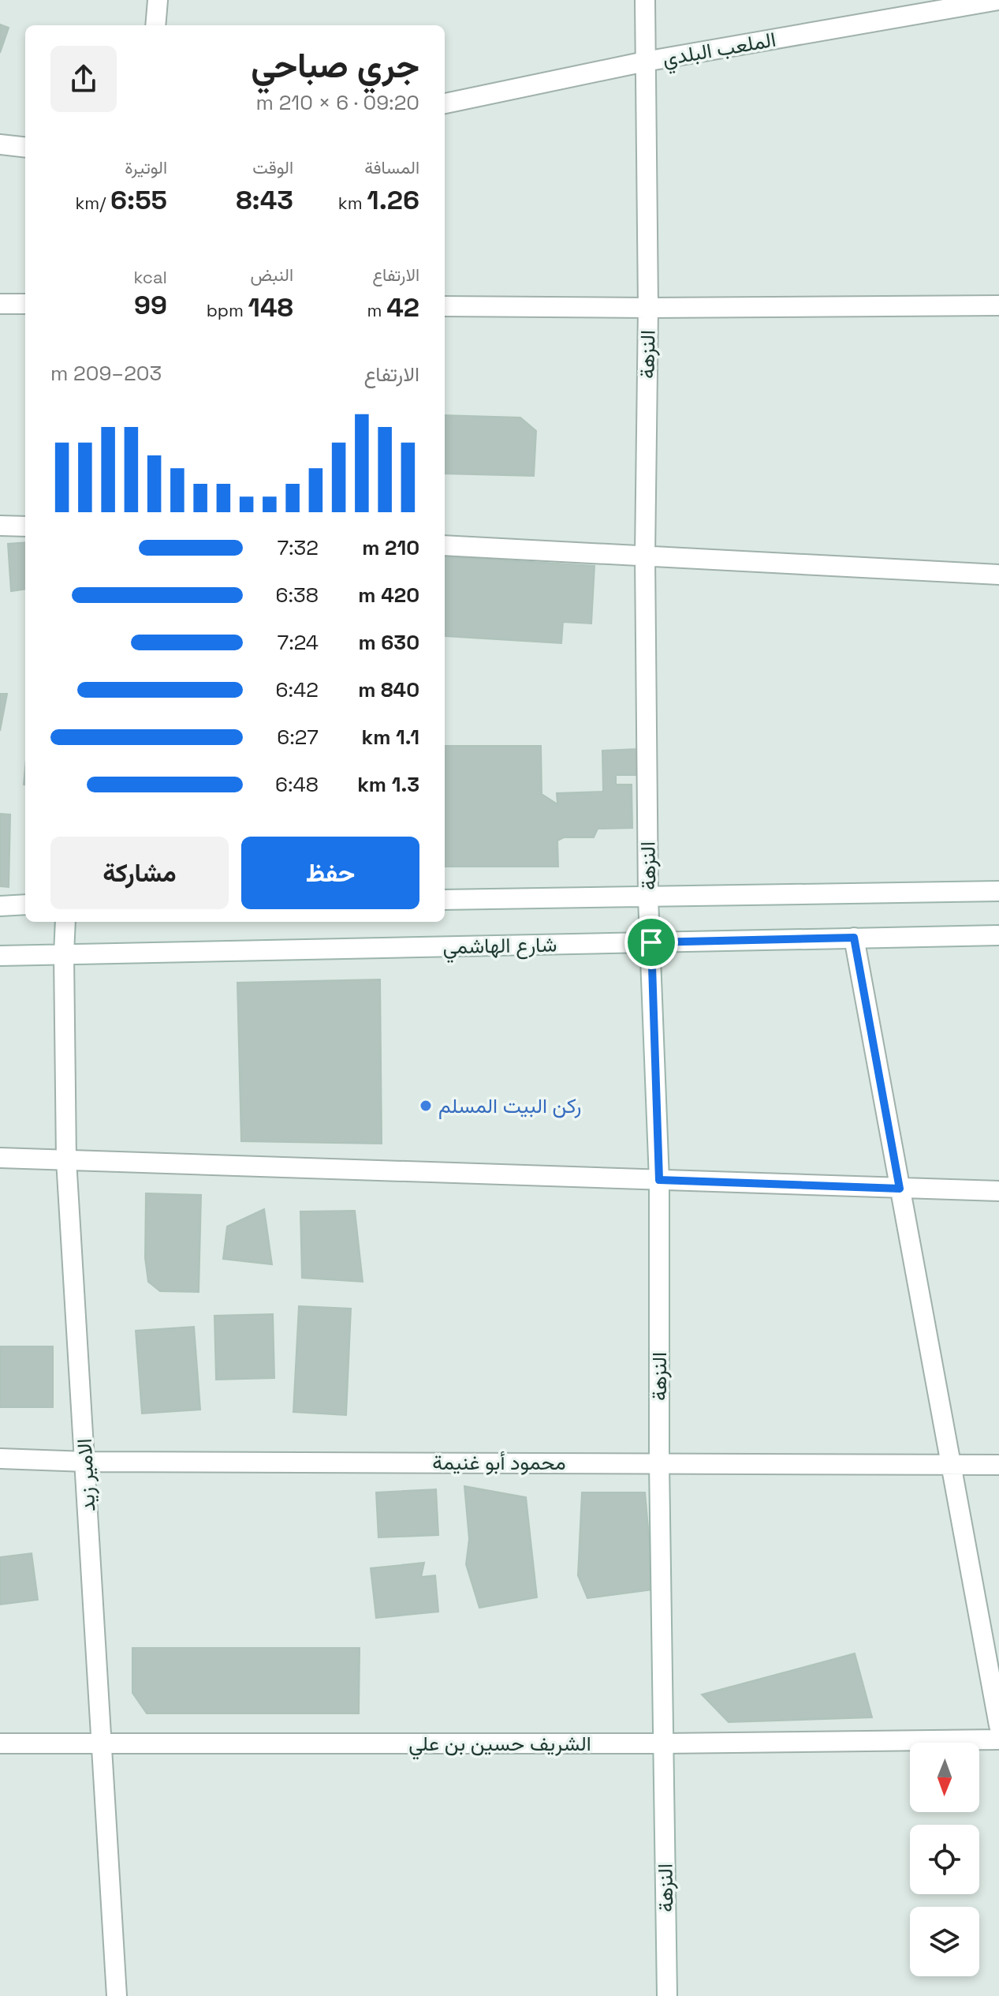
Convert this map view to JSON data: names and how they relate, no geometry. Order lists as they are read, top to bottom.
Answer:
{
  "streets": {
    "street": [
      "الملعب البلدي",
      "النزهة",
      "شارع الهاشمي",
      "محمود أبو غنيمة",
      "الامير زيد",
      "الشريف حسين بن علي"
    ]
  },
  "crossings": [
    ["الملعب البلدي", "النزهة"],
    ["النزهة", "شارع الهاشمي"],
    ["النزهة", "محمود أبو غنيمة"],
    ["النزهة", "الشريف حسين بن علي"],
    ["شارع الهاشمي", "الامير زيد"],
    ["محمود أبو غنيمة", "الامير زيد"],
    ["الامير زيد", "الشريف حسين بن علي"]
  ],
  "places": ["ركن البيت المسلم"],
  "north": "bottom",
  "page": {
    "heading": ["جري صباحي", "09:20 · 6 × 210 m"],
    "stats": [
      ["المسافة", "1.26 km"],
      ["الوقت", "8:43"],
      ["الوتيرة", "6:55 /km"],
      ["الارتفاع", "42 m"],
      ["النبض", "148 bpm"],
      ["kcal", "99"]
    ],
    "chart": ["الارتفاع", "203–209 m"],
    "list": [
      {
        "name": "210 m",
        "note": "7:32"
      },
      {
        "name": "420 m",
        "note": "6:38"
      },
      {
        "name": "630 m",
        "note": "7:24"
      },
      {
        "name": "840 m",
        "note": "6:42"
      },
      {
        "name": "1.1 km",
        "note": "6:27"
      },
      {
        "name": "1.3 km",
        "note": "6:48"
      }
    ],
    "buttons": ["حفظ", "مشاركة"]
  }
}
